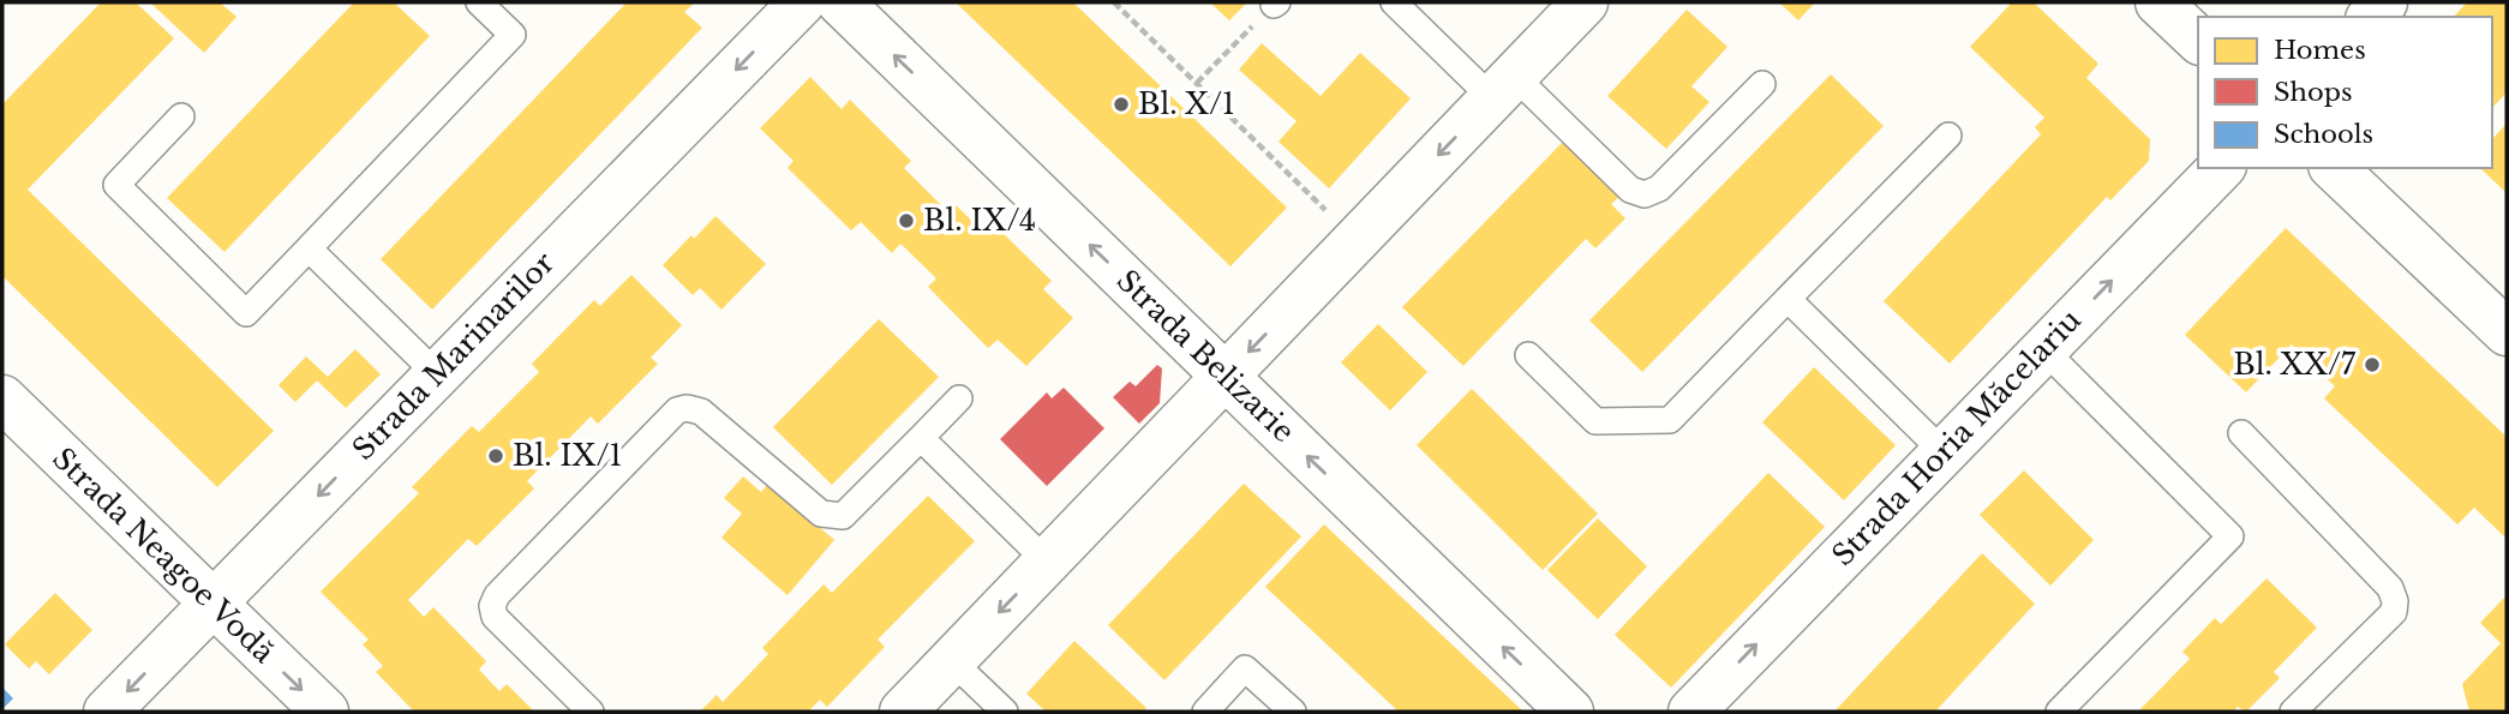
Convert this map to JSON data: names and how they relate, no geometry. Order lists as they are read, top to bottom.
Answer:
{
  "streets": {
    "street": [
      "Strada Marinarilor",
      "Strada Belizarie",
      "Strada Horia Măcelariu",
      "Strada Neagoe Vodă"
    ]
  },
  "crossings": [
    ["Strada Marinarilor", "Strada Neagoe Vodă"]
  ],
  "one_way": ["Strada Marinarilor", "Strada Belizarie", "Strada Horia Măcelariu"],
  "places": [
    "Bl. X/1",
    "Bl. IX/4",
    "Bl. XX/7",
    "Bl. IX/1"
  ],
  "legend": ["Homes", "Shops", "Schools"]
}
